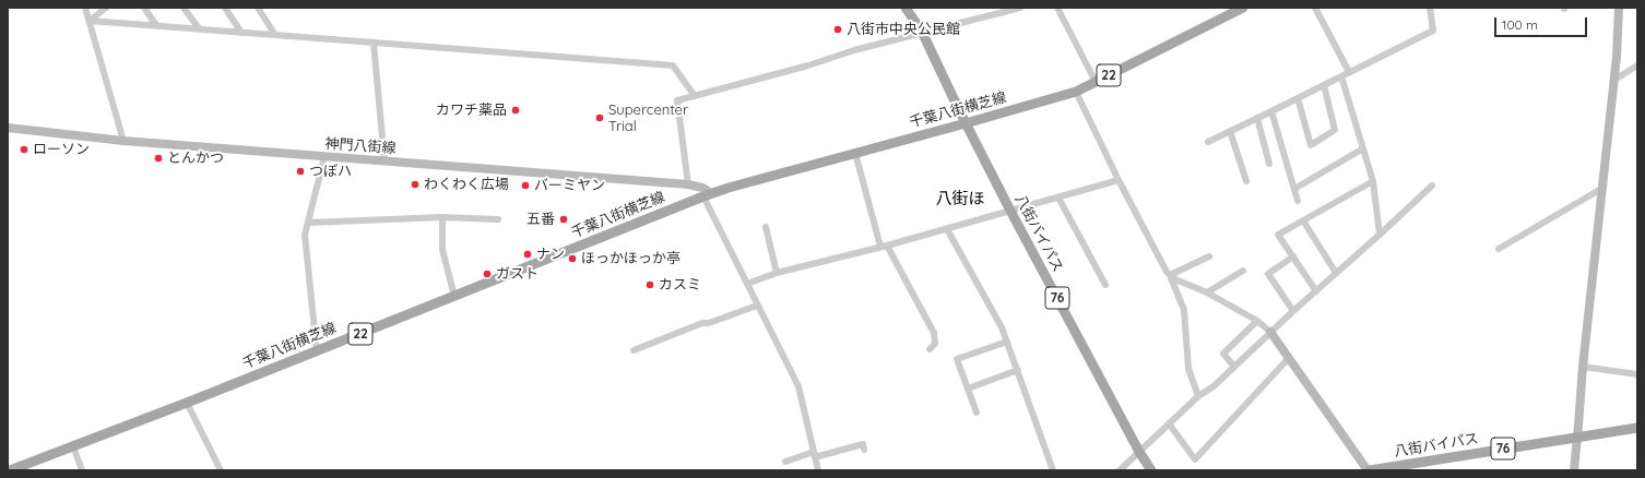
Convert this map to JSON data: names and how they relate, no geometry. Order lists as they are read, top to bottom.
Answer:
{
  "streets": {
    "main road": [
      "22",
      "千葉八街横芝線",
      "神門八街線",
      "八街バイパス",
      "76"
    ]
  },
  "crossings": [
    ["千葉八街横芝線", "神門八街線"],
    ["千葉八街横芝線", "八街バイパス"],
    ["千葉八街横芝線", "76"],
    ["八街バイパス", "76"]
  ],
  "districts": ["八街ほ"],
  "places": [
    "八街市中央公民館",
    "カワチ薬品",
    "Supercenter Trial",
    "ローソン",
    "とんかつ",
    "つぽハ",
    "わくわく広場",
    "バーミヤン",
    "五番",
    "ナン",
    "ほっかほっか亭",
    "ガスト",
    "カスミ"
  ],
  "scale_bar": "100 m"
}
